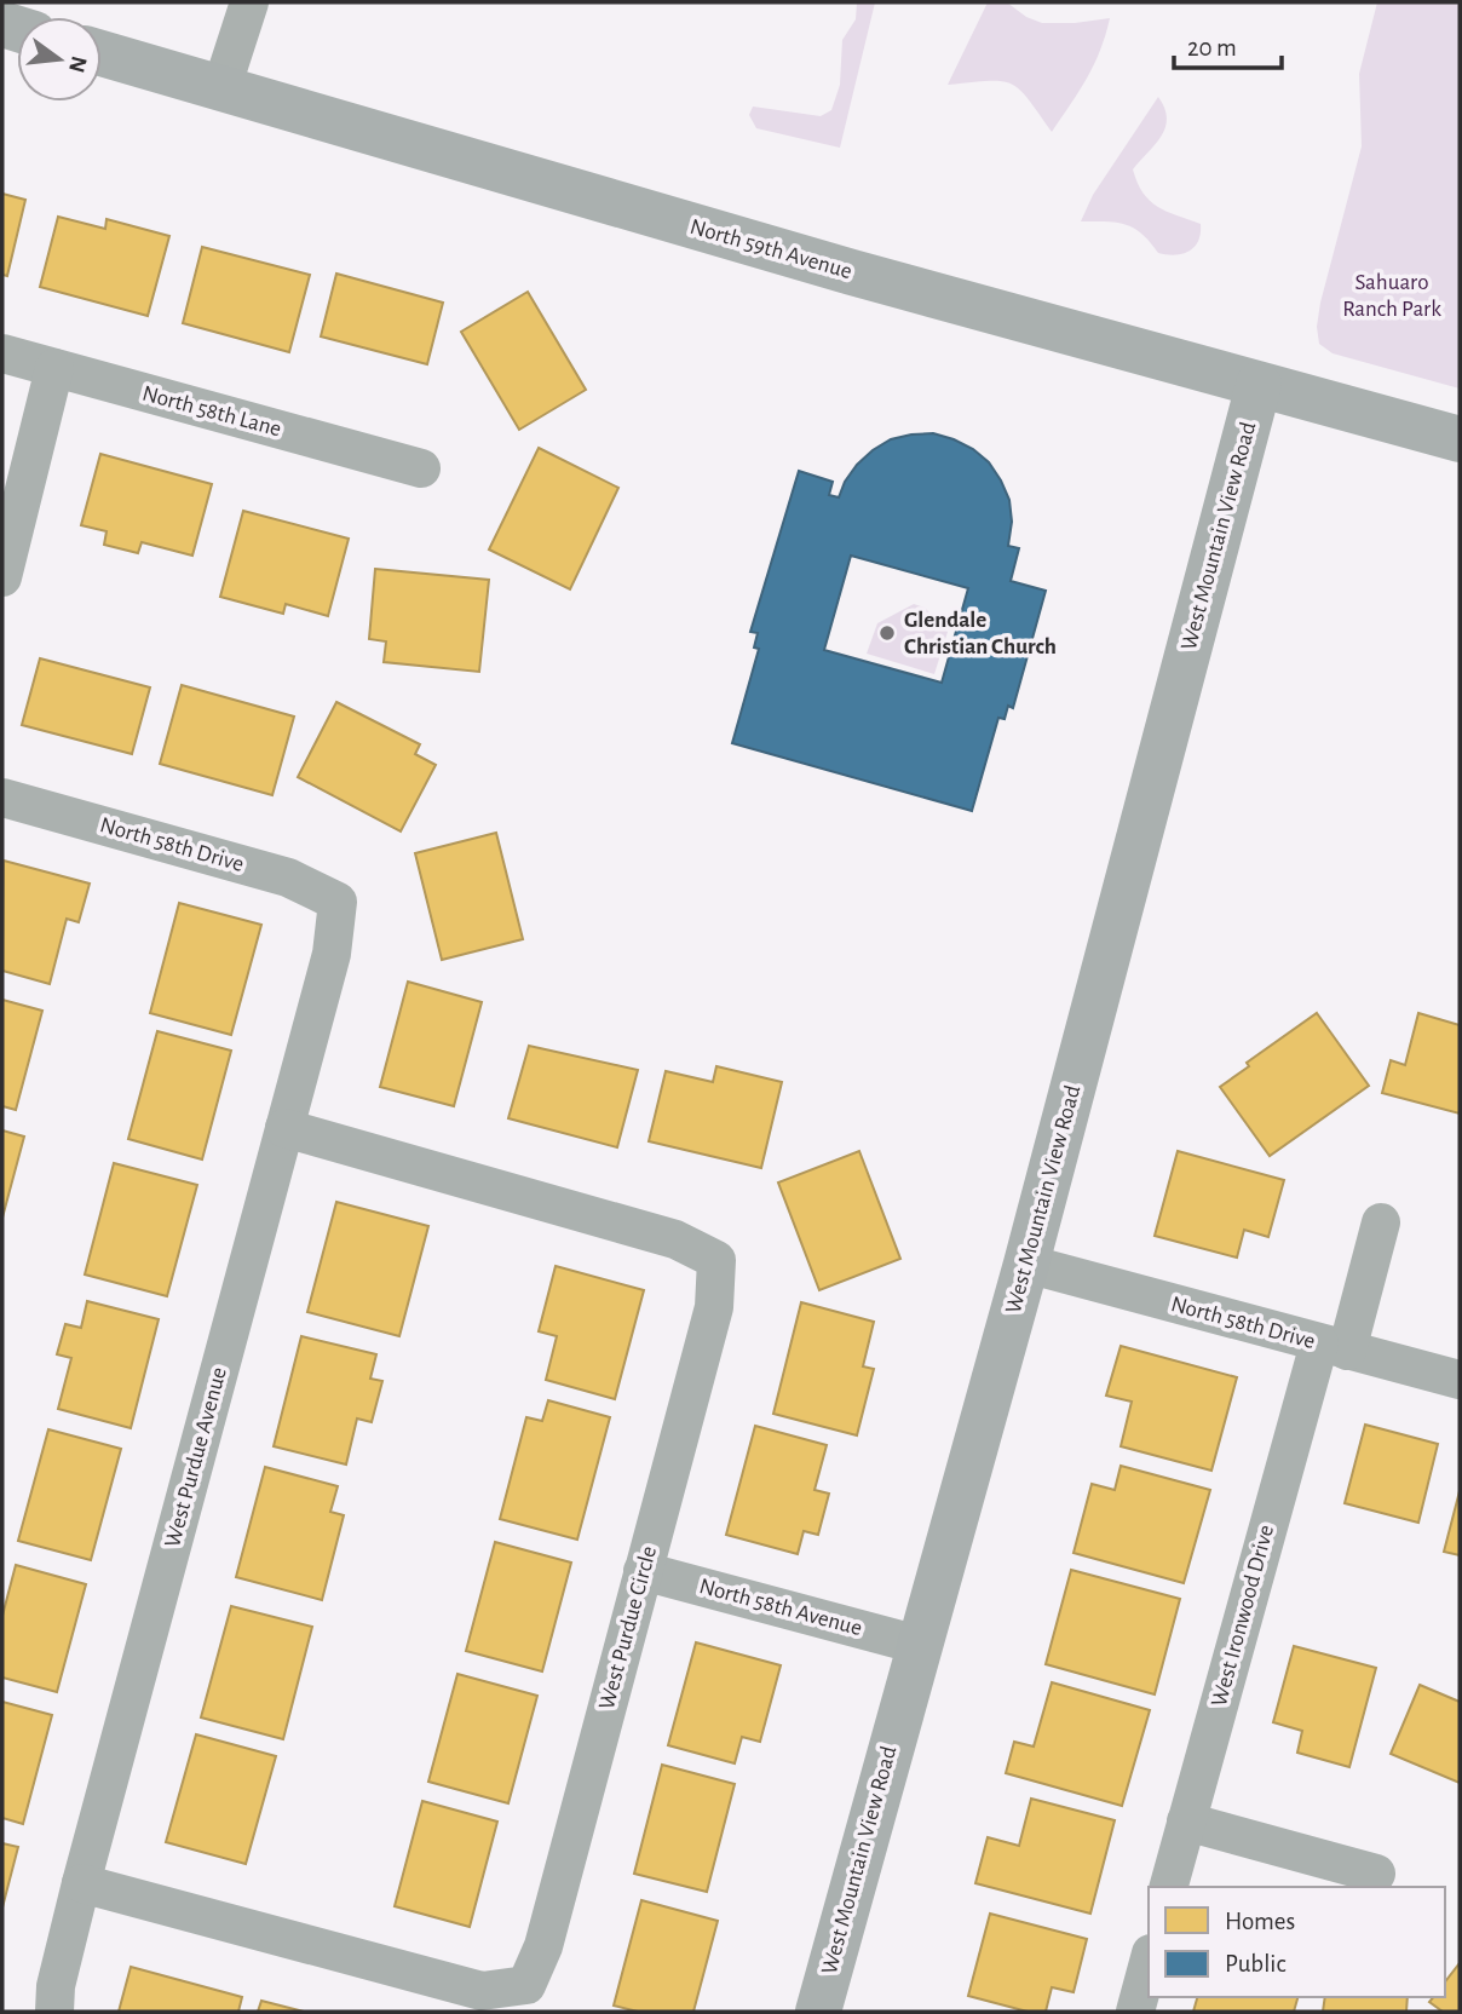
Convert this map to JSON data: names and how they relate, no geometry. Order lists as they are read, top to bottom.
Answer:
{
  "streets": {
    "street": [
      "North 59th Avenue",
      "North 58th Lane",
      "West Mountain View Road",
      "North 58th Drive",
      "West Purdue Avenue",
      "North 58th Avenue",
      "West Ironwood Drive",
      "West Purdue Circle"
    ]
  },
  "crossings": [
    ["North 59th Avenue", "West Mountain View Road"],
    ["West Mountain View Road", "North 58th Drive"],
    ["West Mountain View Road", "North 58th Avenue"],
    ["North 58th Drive", "West Purdue Avenue"],
    ["North 58th Drive", "West Ironwood Drive"],
    ["West Purdue Avenue", "West Purdue Circle"],
    ["North 58th Avenue", "West Purdue Circle"]
  ],
  "parks": ["Sahuaro Ranch Park"],
  "places": ["Glendale Christian Church"],
  "legend": ["Homes", "Public"],
  "scale_bar": "20 m",
  "north": "right"
}
